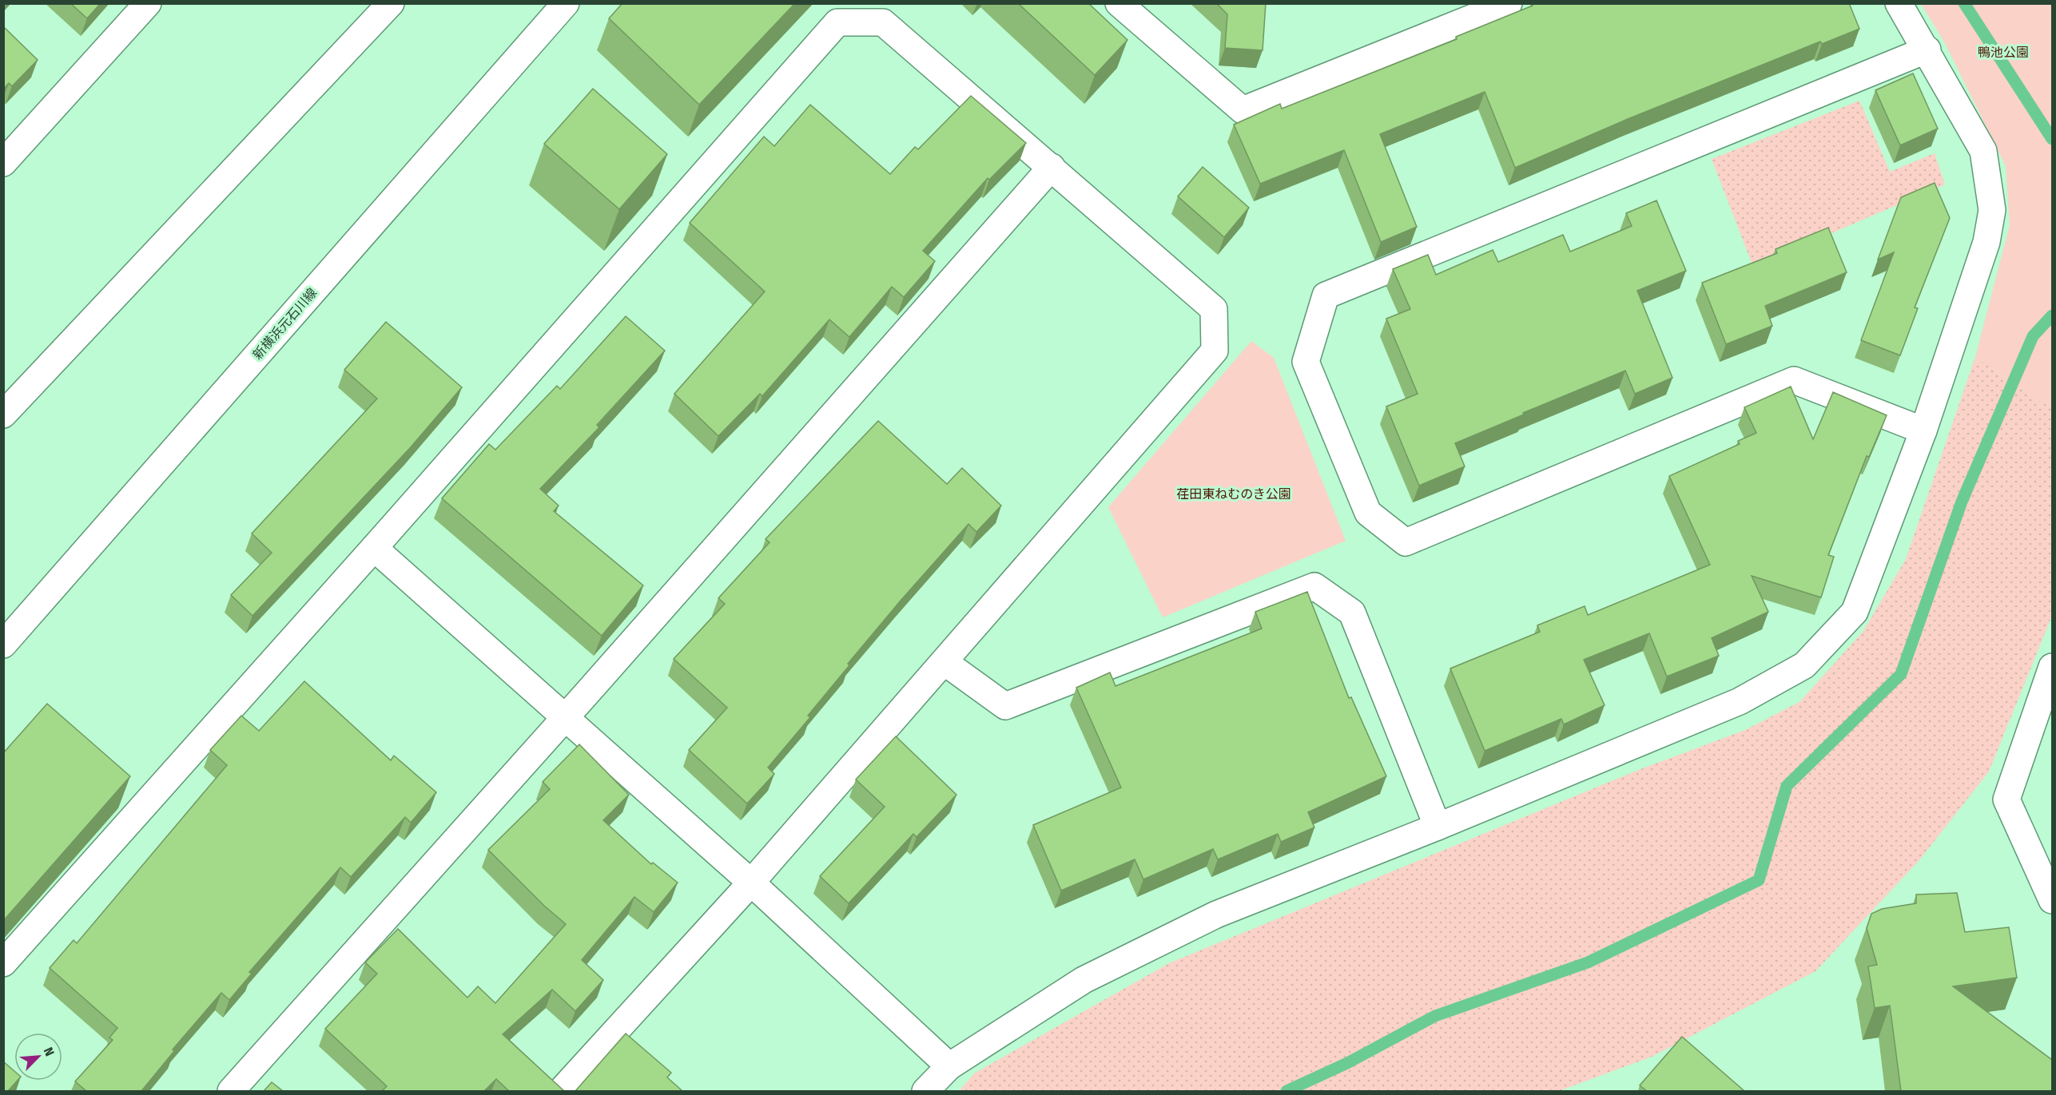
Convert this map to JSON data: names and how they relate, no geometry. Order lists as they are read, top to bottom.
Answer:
{
  "streets": {
    "street": ["新横浜元石川線"]
  },
  "parks": ["鴨池公園", "荏田東ねむのき公園"],
  "north": "top right"
}
